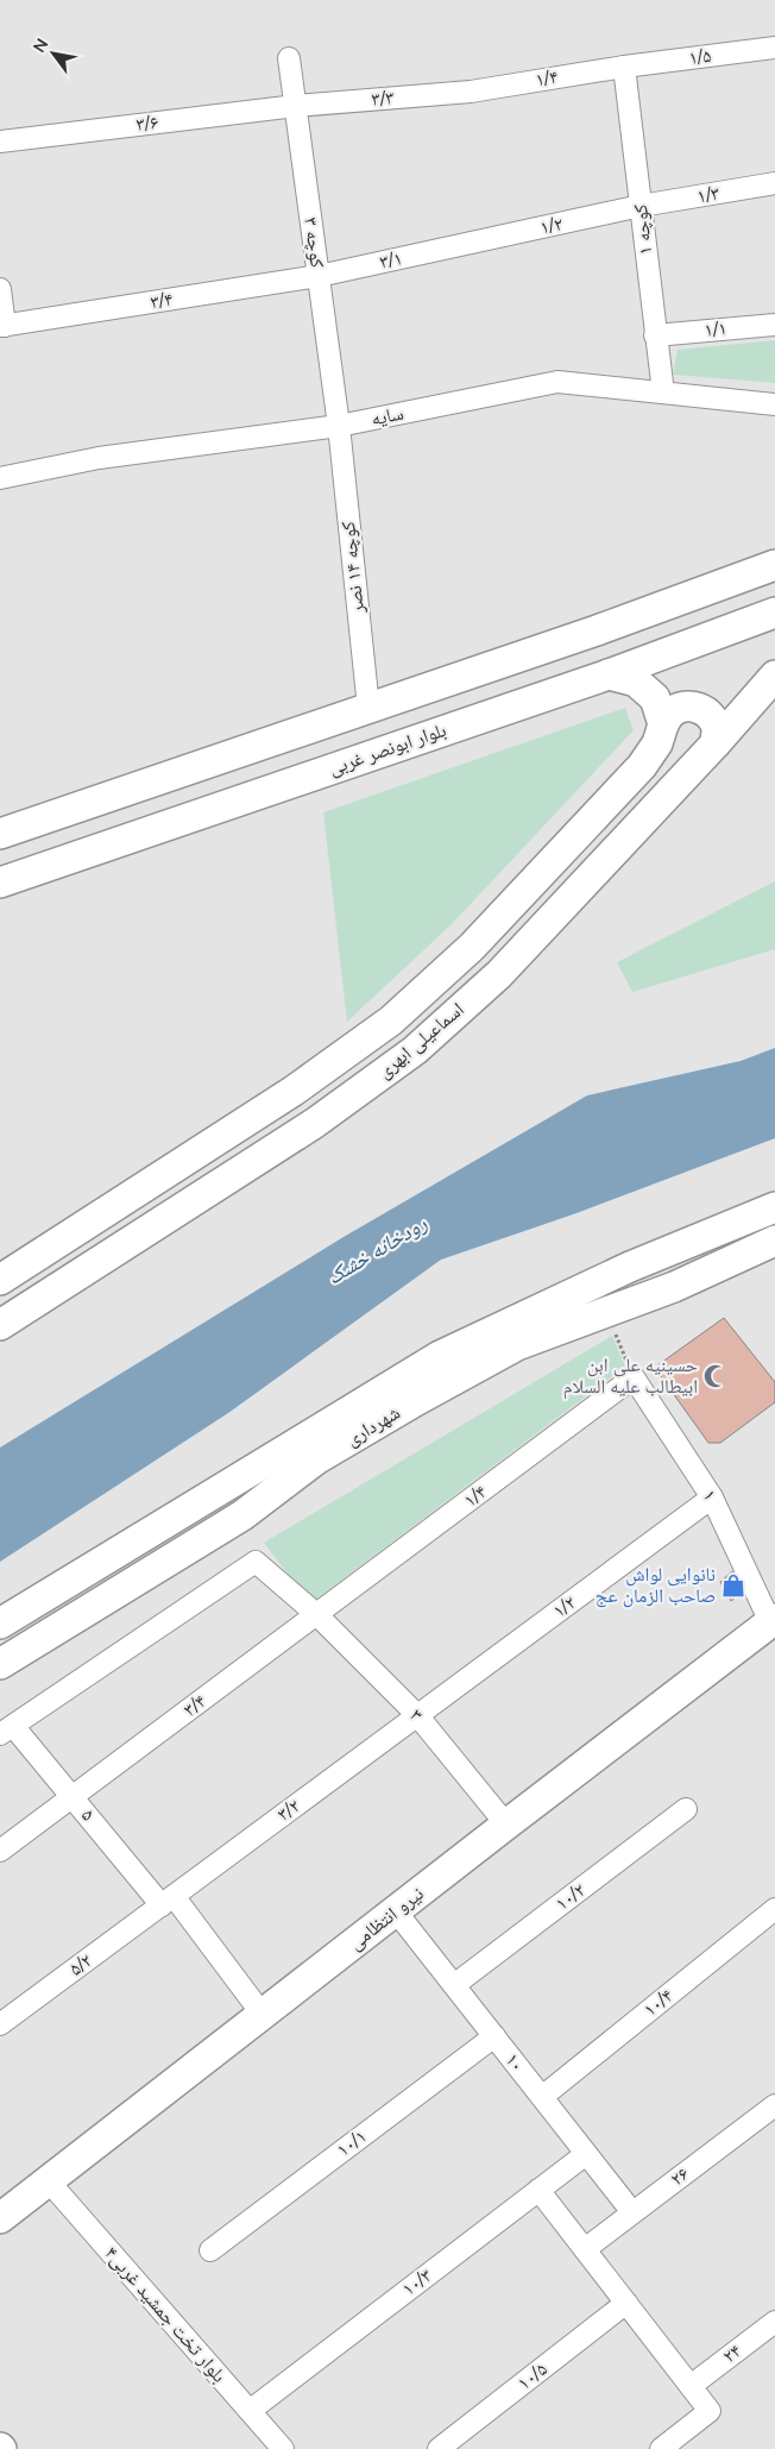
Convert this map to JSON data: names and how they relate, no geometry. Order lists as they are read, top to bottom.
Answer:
{
  "streets": {
    "main road": [
      "بلوار ابونصر غربی",
      "اسماعیلی ابهری",
      "شهرداری",
      "نیرو انتظامی"
    ],
    "street": [
      "۱/۵",
      "۱/۴",
      "۳/۳",
      "۳/۶",
      "۱/۳",
      "۱/۲",
      "کوچه ۱",
      "کوچه ۳",
      "۳/۱",
      "۳/۴",
      "۱/۱",
      "سایه",
      "کوچه ۱۴ نصر",
      "۱",
      "۳",
      "۳/۲",
      "۵",
      "۱۰/۲",
      "۵/۲",
      "۱۰/۴",
      "۱۰",
      "۱۰/۱",
      "۲۶",
      "۱۰/۳",
      "بلوار تخت جمشید غربی۴",
      "۲۴",
      "۱۰/۵"
    ]
  },
  "crossings": [
    ["۱/۵", "۱/۴"],
    ["۱/۵", "کوچه ۱"],
    ["۱/۴", "۳/۳"],
    ["۱/۴", "کوچه ۱"],
    ["۱/۴", "۳/۴"],
    ["۱/۴", "۱"],
    ["۱/۴", "۳"],
    ["۳/۳", "۳/۶"],
    ["۳/۳", "کوچه ۳"],
    ["۳/۶", "کوچه ۳"],
    ["۱/۳", "۱/۲"],
    ["۱/۳", "کوچه ۱"],
    ["۱/۲", "کوچه ۱"],
    ["۱/۲", "۳/۱"],
    ["۱/۲", "۱"],
    ["۱/۲", "۳"],
    ["۱/۲", "۳/۲"],
    ["کوچه ۱", "۱/۱"],
    ["کوچه ۱", "سایه"],
    ["کوچه ۳", "۳/۱"],
    ["کوچه ۳", "۳/۴"],
    ["کوچه ۳", "سایه"],
    ["کوچه ۳", "کوچه ۱۴ نصر"],
    ["۳/۱", "۳/۴"],
    ["۳/۴", "۳"],
    ["۳/۴", "۵"],
    ["سایه", "کوچه ۱۴ نصر"],
    ["۱", "نیرو انتظامی"],
    ["۳", "۳/۲"],
    ["۳", "۵"],
    ["۳", "نیرو انتظامی"],
    ["۳/۲", "۵"],
    ["۳/۲", "۵/۲"],
    ["۵", "نیرو انتظامی"],
    ["۵", "۵/۲"],
    ["۱۰/۲", "۱۰"],
    ["نیرو انتظامی", "۱۰"],
    ["نیرو انتظامی", "بلوار تخت جمشید غربی۴"],
    ["۱۰/۴", "۱۰"],
    ["۱۰", "۱۰/۱"],
    ["۱۰", "۲۶"],
    ["۱۰", "۱۰/۳"],
    ["۱۰/۳", "بلوار تخت جمشید غربی۴"]
  ],
  "water": ["رودخانه خشک"],
  "places": {
    "mosque": ["حسینیه علی ابن ابیطالب علیه السلام"],
    "shop": ["نانوایی لواش صاحب الزمان عج"]
  },
  "north": "top left"
}
